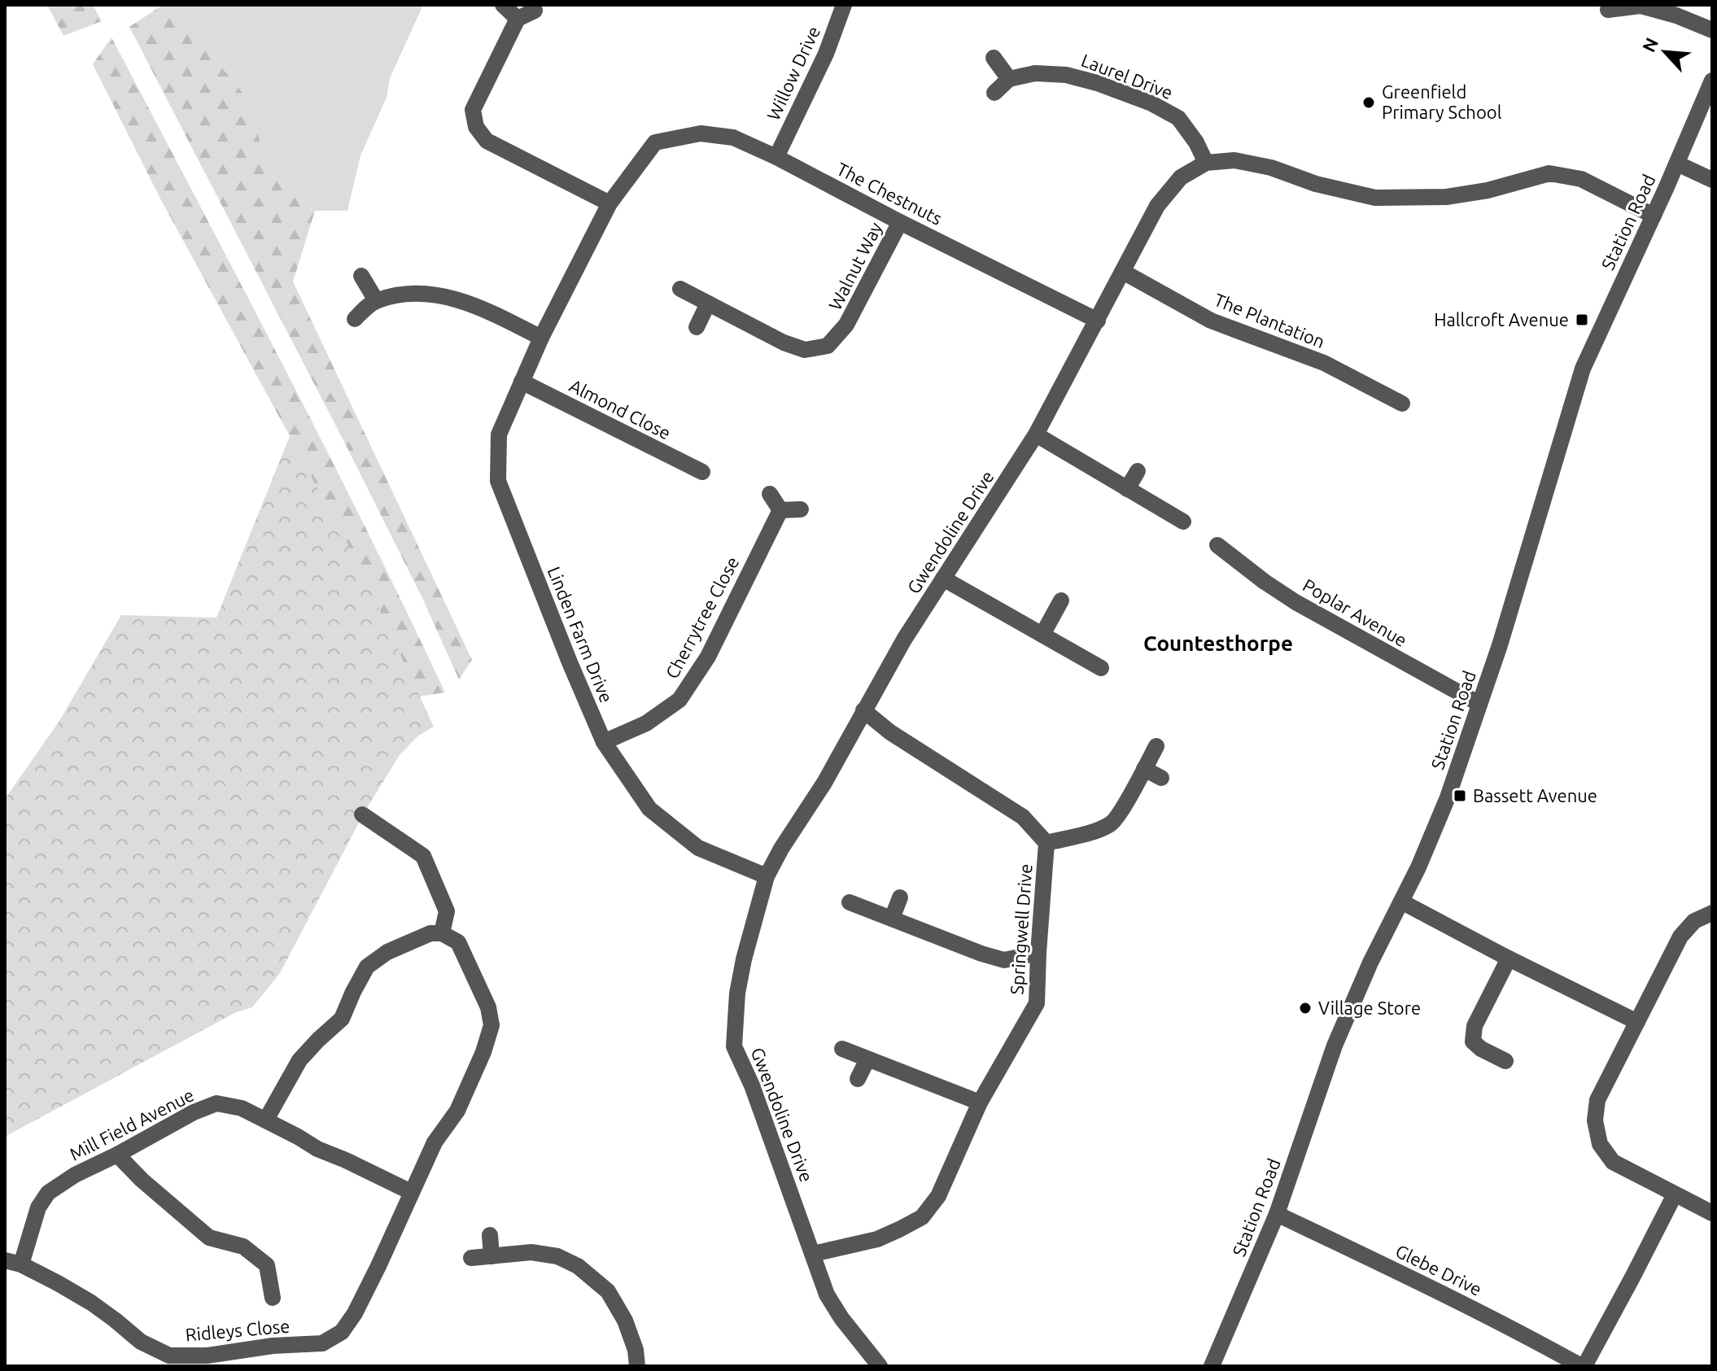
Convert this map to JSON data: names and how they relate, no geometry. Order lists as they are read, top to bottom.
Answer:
{
  "streets": {
    "street": [
      "Willow Drive",
      "Laurel Drive",
      "The Chestnuts",
      "Station Road",
      "Walnut Way",
      "The Plantation",
      "Almond Close",
      "Gwendoline Drive",
      "Poplar Avenue",
      "Cherrytree Close",
      "Linden Farm Drive",
      "Springwell Drive",
      "Mill Field Avenue",
      "Glebe Drive",
      "Ridleys Close"
    ]
  },
  "crossings": [
    ["Willow Drive", "The Chestnuts"],
    ["Laurel Drive", "Gwendoline Drive"],
    ["The Chestnuts", "Walnut Way"],
    ["The Chestnuts", "Gwendoline Drive"],
    ["The Chestnuts", "Linden Farm Drive"],
    ["Station Road", "Gwendoline Drive"],
    ["Station Road", "Poplar Avenue"],
    ["Station Road", "Glebe Drive"],
    ["The Plantation", "Gwendoline Drive"],
    ["Almond Close", "Linden Farm Drive"],
    ["Gwendoline Drive", "Linden Farm Drive"],
    ["Gwendoline Drive", "Springwell Drive"],
    ["Cherrytree Close", "Linden Farm Drive"],
    ["Mill Field Avenue", "Ridleys Close"]
  ],
  "districts": ["Countesthorpe"],
  "places": {
    "other": ["Greenfield Primary School", "Village Store"],
    "transit": ["Hallcroft Avenue", "Bassett Avenue"]
  },
  "north": "top left"
}
